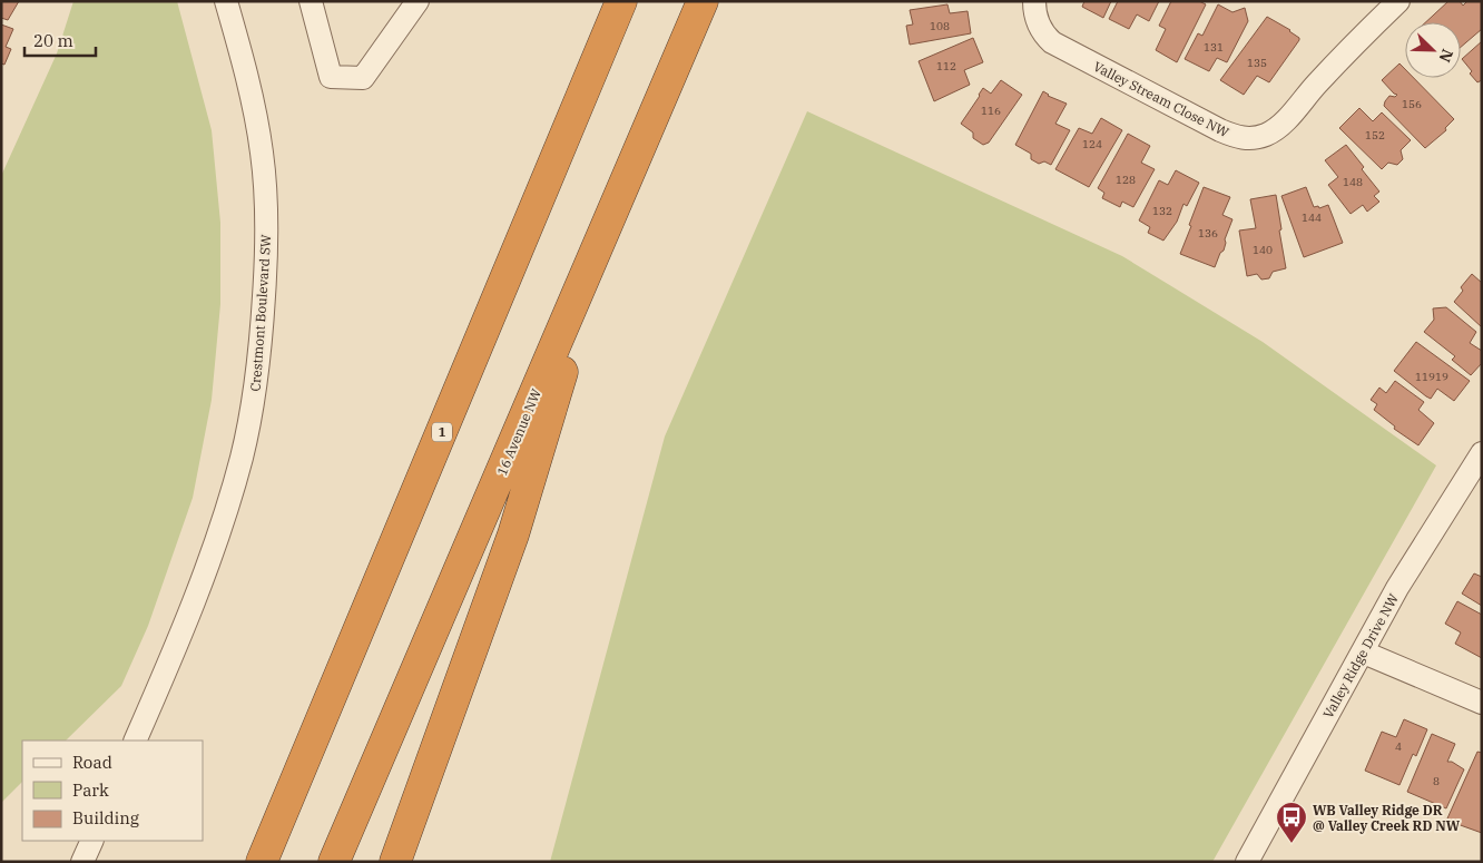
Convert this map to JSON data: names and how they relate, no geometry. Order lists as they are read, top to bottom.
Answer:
{
  "streets": {
    "highway": ["1", "16 Avenue NW"],
    "street": ["Valley Stream Close NW", "Crestmont Boulevard SW", "Valley Ridge Drive NW"]
  },
  "places": {
    "bus stop": ["WB Valley Ridge DR @ Valley Creek RD NW"]
  },
  "house_numbers": [
    "108",
    "131",
    "135",
    "112",
    "156",
    "116",
    "152",
    "124",
    "128",
    "148",
    "132",
    "144",
    "136",
    "140",
    "11919",
    "4",
    "8"
  ],
  "legend": ["Road", "Park", "Building"],
  "scale_bar": "20 m",
  "north": "bottom right"
}
